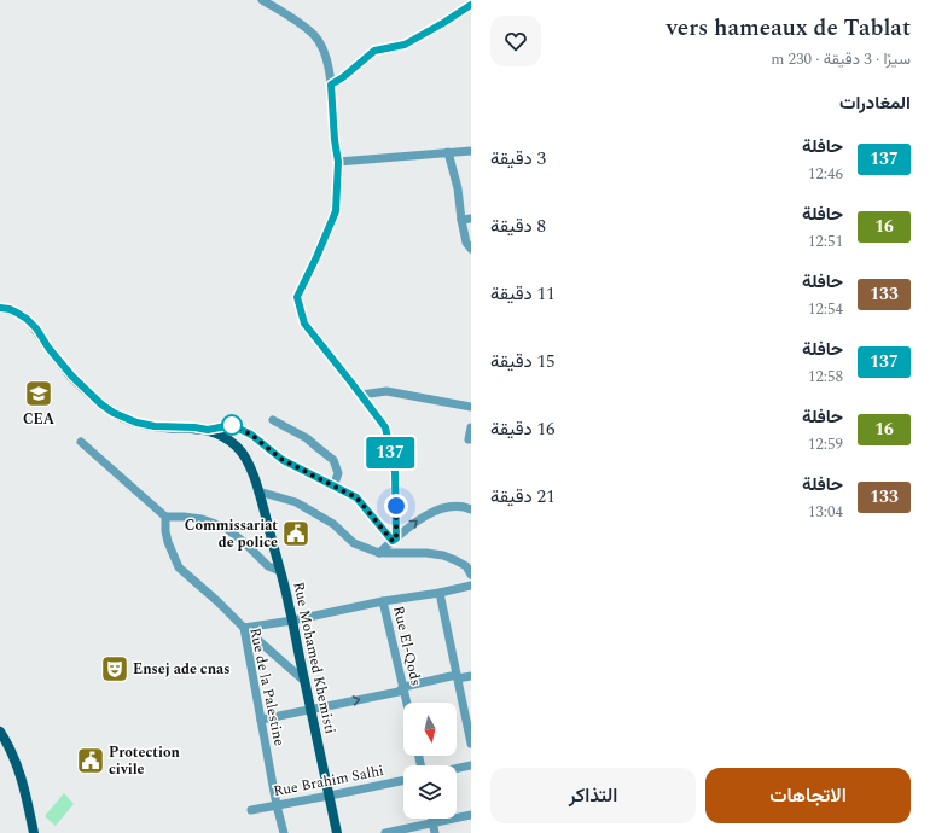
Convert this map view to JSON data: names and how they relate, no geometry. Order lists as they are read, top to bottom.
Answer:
{
  "streets": {
    "main road": ["Rue Mohamed Khemisti"],
    "street": ["Rue El-Qods", "Rue de la Palestine", "Rue Brahim Salhi"]
  },
  "crossings": [
    ["Rue Mohamed Khemisti", "Rue Brahim Salhi"],
    ["Rue de la Palestine", "Rue Brahim Salhi"]
  ],
  "places": {
    "school or university": ["CEA"],
    "public building": ["Commissariat de police", "Protection civile"],
    "theatre": ["Ensej ade cnas"]
  },
  "lines": ["bus line 137"],
  "north": "bottom",
  "page": {
    "heading": [
      ["vers hameaux de Tablat", "سيرًا · 3 دقيقة · 230 m"],
      "المغادرات"
    ],
    "on_map": "137",
    "list": [
      {
        "mark": "137",
        "name": "حافلة",
        "note": "12:46",
        "value": "3 دقيقة"
      },
      {
        "mark": "16",
        "name": "حافلة",
        "note": "12:51",
        "value": "8 دقيقة"
      },
      {
        "mark": "133",
        "name": "حافلة",
        "note": "12:54",
        "value": "11 دقيقة"
      },
      {
        "mark": "137",
        "name": "حافلة",
        "note": "12:58",
        "value": "15 دقيقة"
      },
      {
        "mark": "16",
        "name": "حافلة",
        "note": "12:59",
        "value": "16 دقيقة"
      },
      {
        "mark": "133",
        "name": "حافلة",
        "note": "13:04",
        "value": "21 دقيقة"
      }
    ],
    "buttons": ["الاتجاهات", "التذاكر"]
  }
}
